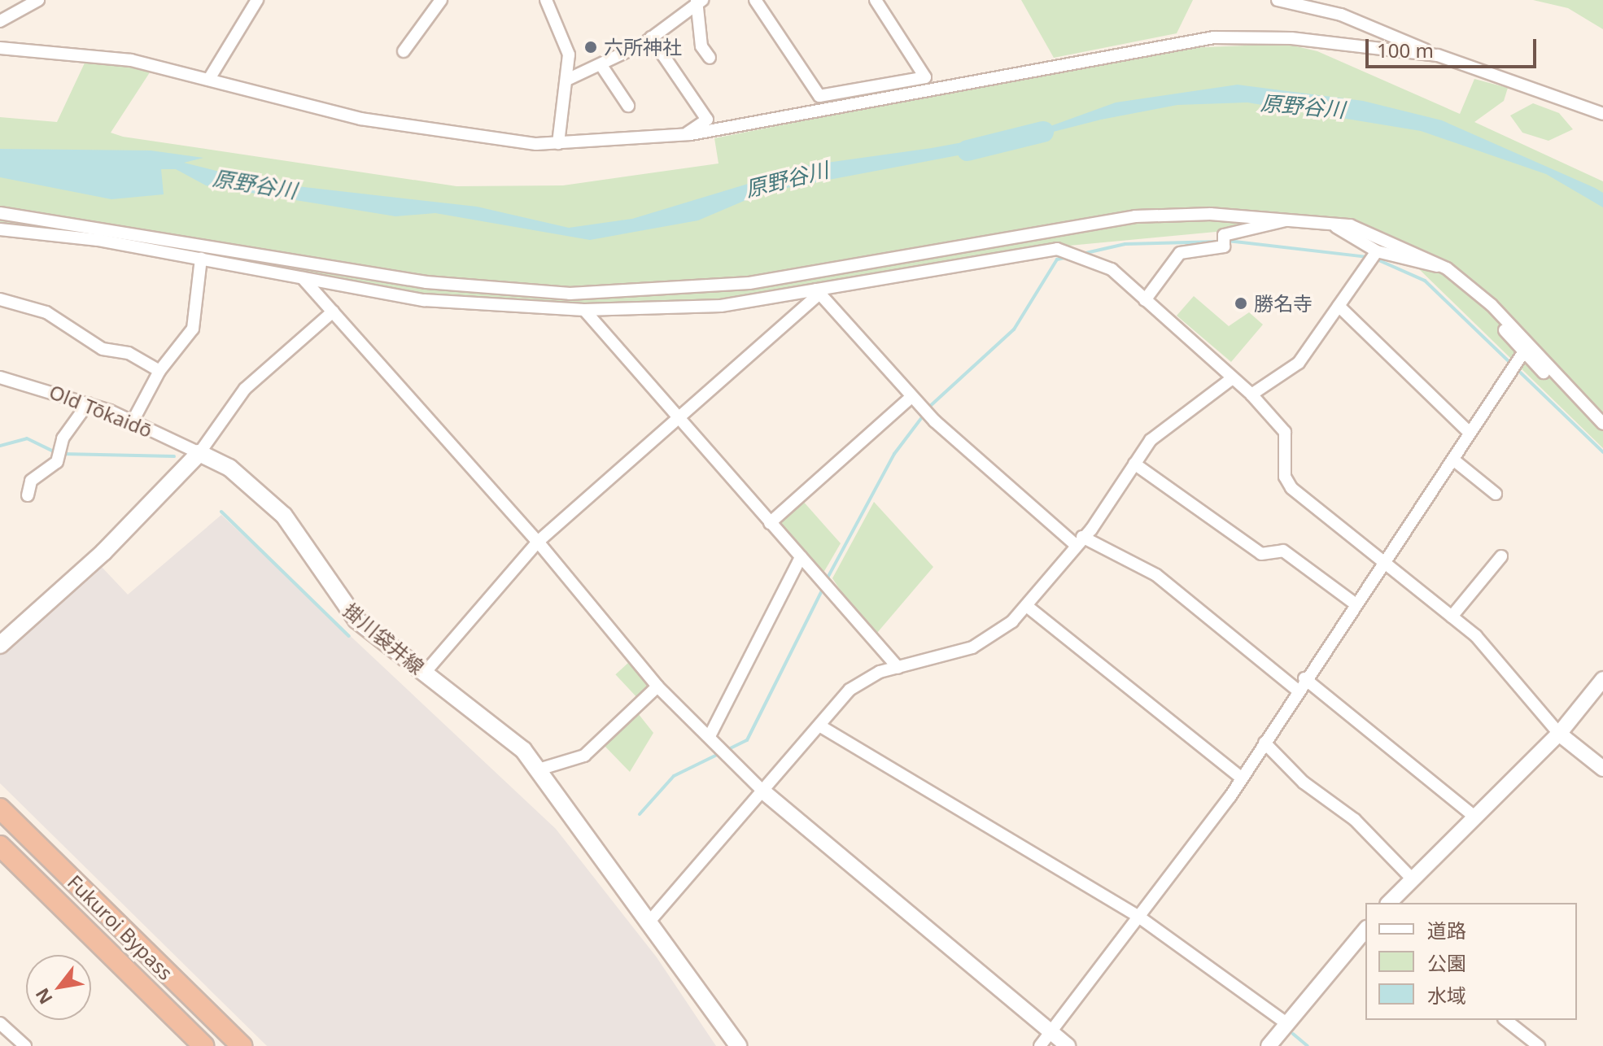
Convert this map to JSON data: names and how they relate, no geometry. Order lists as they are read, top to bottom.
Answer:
{
  "streets": {
    "highway": ["Fukuroi Bypass"],
    "main road": ["掛川袋井線"],
    "street": ["Old Tōkaidō"]
  },
  "crossings": [
    ["Old Tōkaidō", "掛川袋井線"]
  ],
  "water": ["原野谷川"],
  "places": ["六所神社", "勝名寺"],
  "legend": ["道路", "公園", "水域"],
  "scale_bar": "100 m",
  "north": "bottom left"
}
